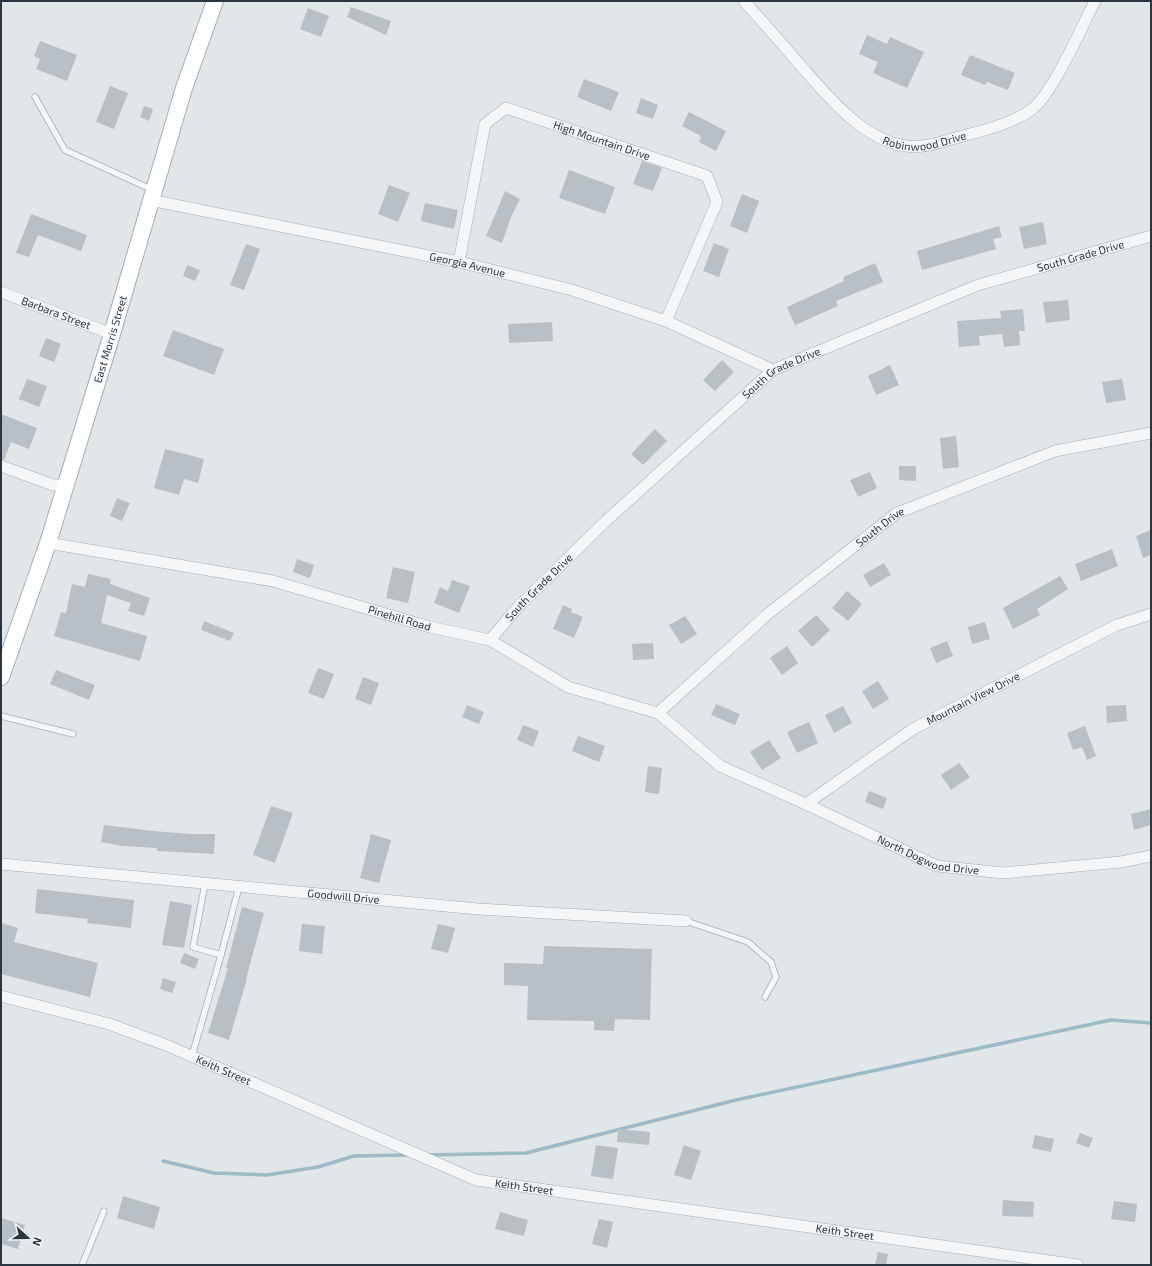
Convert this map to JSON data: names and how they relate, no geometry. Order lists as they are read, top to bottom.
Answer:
{
  "streets": {
    "main road": ["East Morris Street"],
    "street": [
      "Robinwood Drive",
      "High Mountain Drive",
      "South Grade Drive",
      "Georgia Avenue",
      "Barbara Street",
      "South Drive",
      "Pinehill Road",
      "Mountain View Drive",
      "North Dogwood Drive",
      "Goodwill Drive",
      "Keith Street"
    ]
  },
  "crossings": [
    ["High Mountain Drive", "Georgia Avenue"],
    ["South Grade Drive", "Georgia Avenue"],
    ["South Grade Drive", "Pinehill Road"],
    ["Georgia Avenue", "East Morris Street"],
    ["Barbara Street", "East Morris Street"],
    ["East Morris Street", "Pinehill Road"],
    ["South Drive", "Pinehill Road"],
    ["Pinehill Road", "North Dogwood Drive"],
    ["Mountain View Drive", "North Dogwood Drive"]
  ],
  "north": "right"
}
